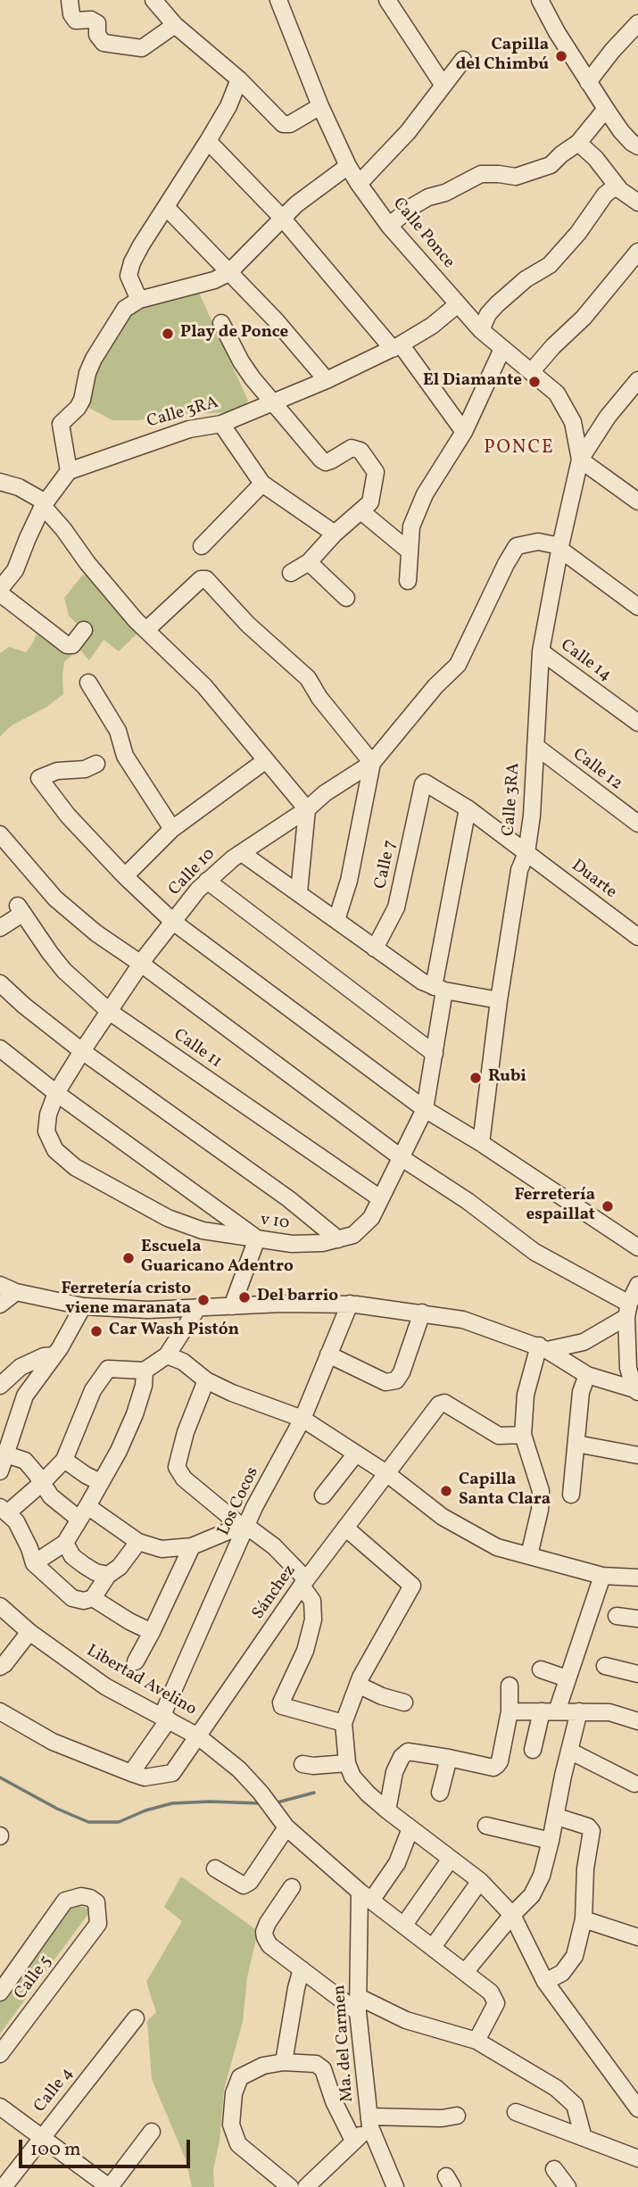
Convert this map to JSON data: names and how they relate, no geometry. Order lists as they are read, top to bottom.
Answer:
{
  "streets": {
    "street": [
      "Calle Ponce",
      "Calle 3RA",
      "Calle 14",
      "Calle 12",
      "Calle 7",
      "Calle 10",
      "Duarte",
      "Calle 11",
      "v 10",
      "Los Cocos",
      "Sánchez",
      "Libertad Avelino",
      "Calle 5",
      "Ma. del Carmen",
      "Calle 4"
    ]
  },
  "crossings": [
    ["Calle Ponce", "Calle 3RA"],
    ["Calle 3RA", "Calle 14"],
    ["Calle 3RA", "Calle 12"],
    ["Calle 3RA", "Duarte"],
    ["Calle 7", "Duarte"],
    ["Calle 10", "Calle 11"],
    ["Calle 10", "v 10"],
    ["Duarte", "v 10"],
    ["Calle 11", "v 10"],
    ["Los Cocos", "Sánchez"],
    ["Los Cocos", "Libertad Avelino"],
    ["Sánchez", "Libertad Avelino"],
    ["Libertad Avelino", "Ma. del Carmen"]
  ],
  "districts": ["PONCE"],
  "places": [
    "Capilla del Chimbú",
    "Play de Ponce",
    "El Diamante",
    "Rubi",
    "Ferretería espaillat",
    "Escuela Guaricano Adentro",
    "Del barrio",
    "Ferretería cristo viene maranata",
    "Car Wash Pistón",
    "Capilla Santa Clara"
  ],
  "scale_bar": "100 m"
}
